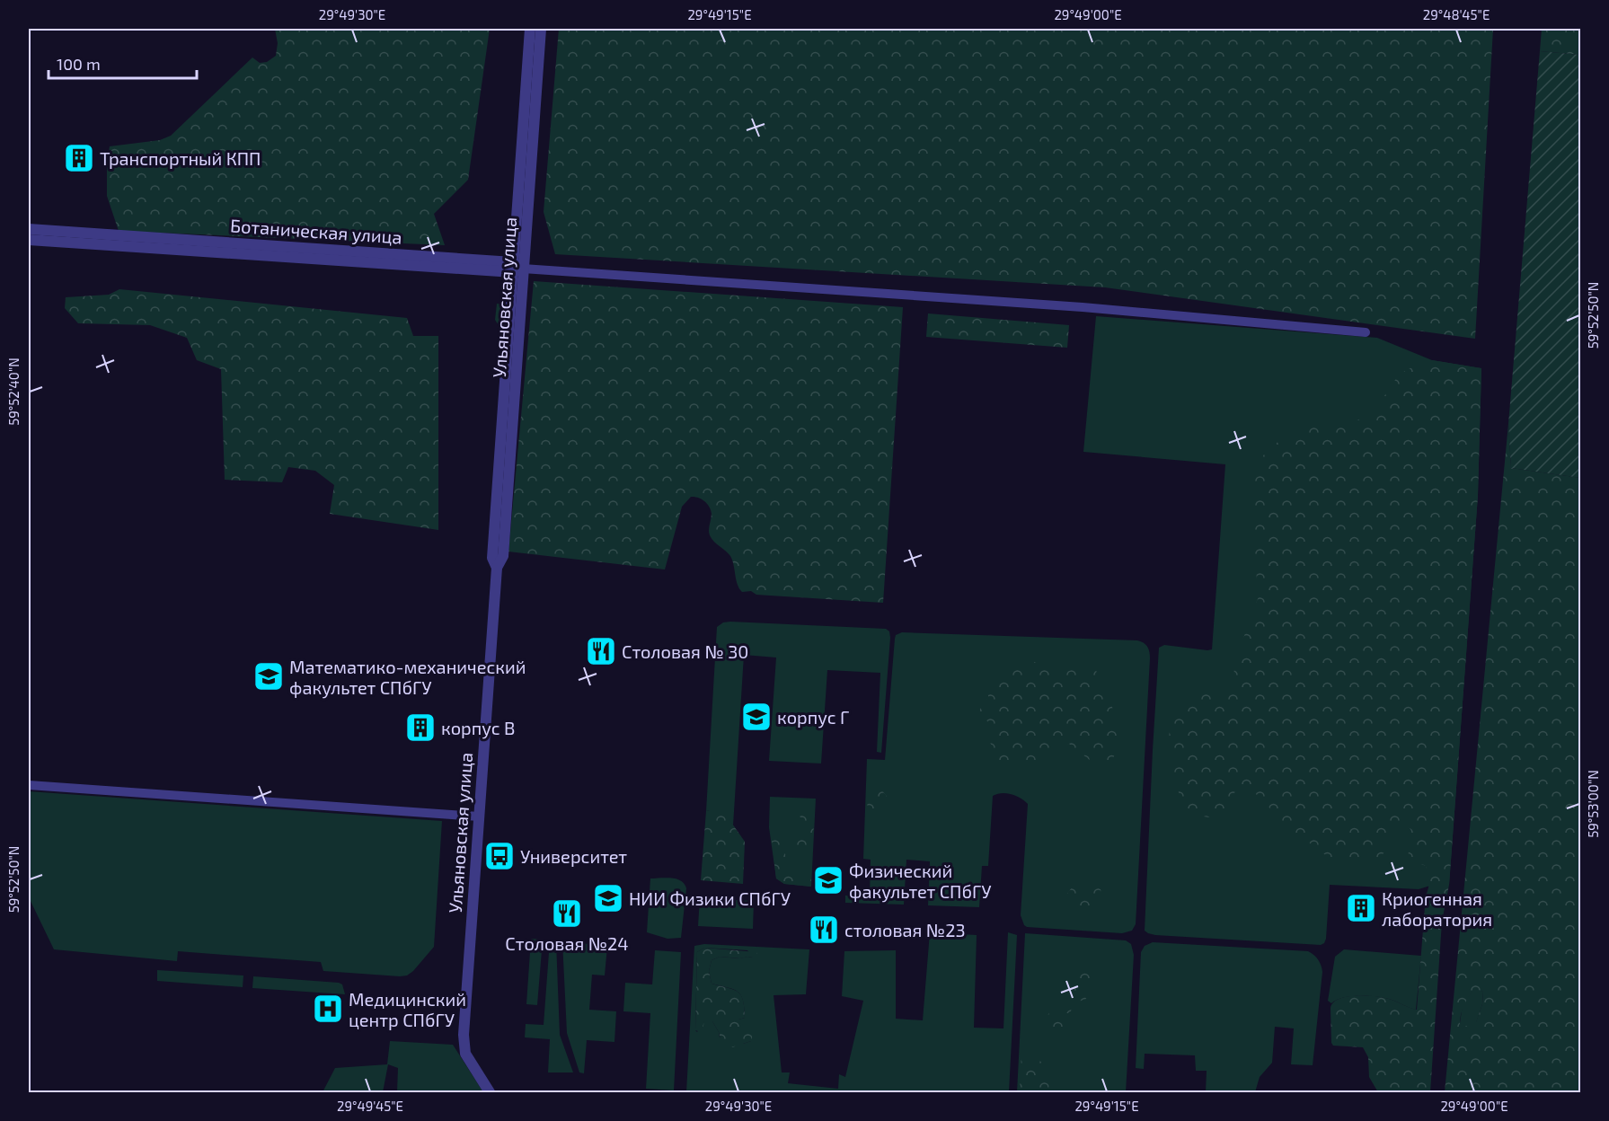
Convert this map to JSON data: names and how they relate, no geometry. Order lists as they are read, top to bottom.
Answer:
{
  "streets": {
    "street": ["Ботаническая улица", "Ульяновская улица"]
  },
  "crossings": [
    ["Ботаническая улица", "Ульяновская улица"]
  ],
  "places": {
    "building": ["Транспортный КПП", "корпус В", "Криогенная лаборатория"],
    "restaurant": ["Столовая № 30", "Столовая №24", "столовая №23"],
    "school or university": [
      "Математико-механический факультет СПбГУ",
      "корпус Г",
      "Физический факультет СПбГУ",
      "НИИ Физики СПбГУ"
    ],
    "bus stop": ["Университет"],
    "hospital": ["Медицинский центр СПбГУ"]
  },
  "scale_bar": "100 m",
  "coordinates": [
    "29°49'30\"E",
    "29°49'15\"E",
    "29°49'00\"E",
    "29°48'45\"E",
    "59°52'50\"N",
    "59°52'40\"N",
    "59°53'00\"N",
    "29°49'45\"E"
  ]
}
